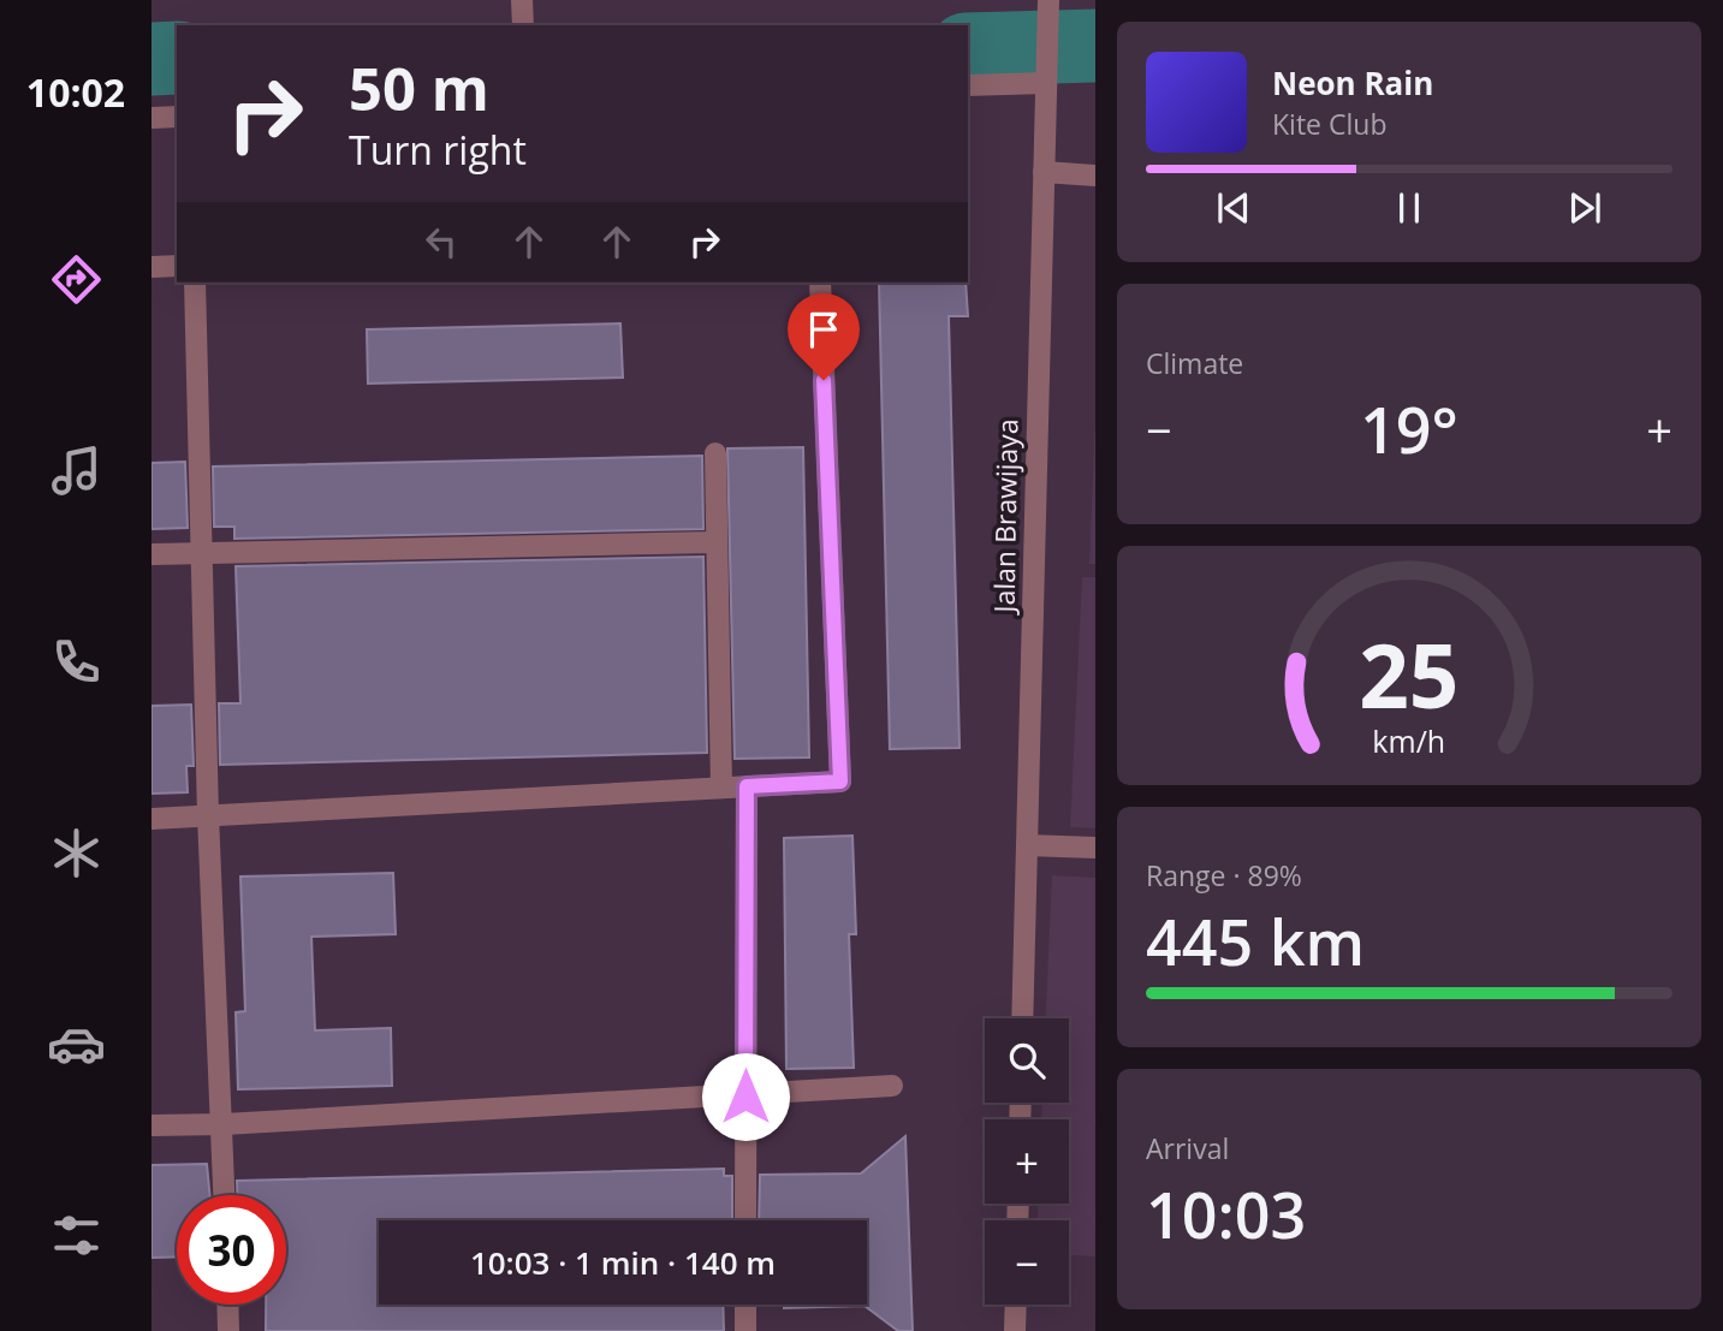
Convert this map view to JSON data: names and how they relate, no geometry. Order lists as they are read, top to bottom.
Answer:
{
  "streets": {
    "street": ["Jalan Brawijaya"]
  },
  "page": {
    "tabs": "10:02",
    "turn": ["50 m", "Turn right"],
    "song": ["Neon Rain", "Kite Club"],
    "tile": [
      "Climate",
      ["Range · 89%", "445 km"],
      ["Arrival", "10:03"]
    ],
    "heat": ["−", "19°", "+"],
    "map_buttons": ["+", "−"],
    "limit": "30",
    "trip": "10:03 · 1 min · 140 m",
    "gauge": ["25", "km/h"]
  }
}
